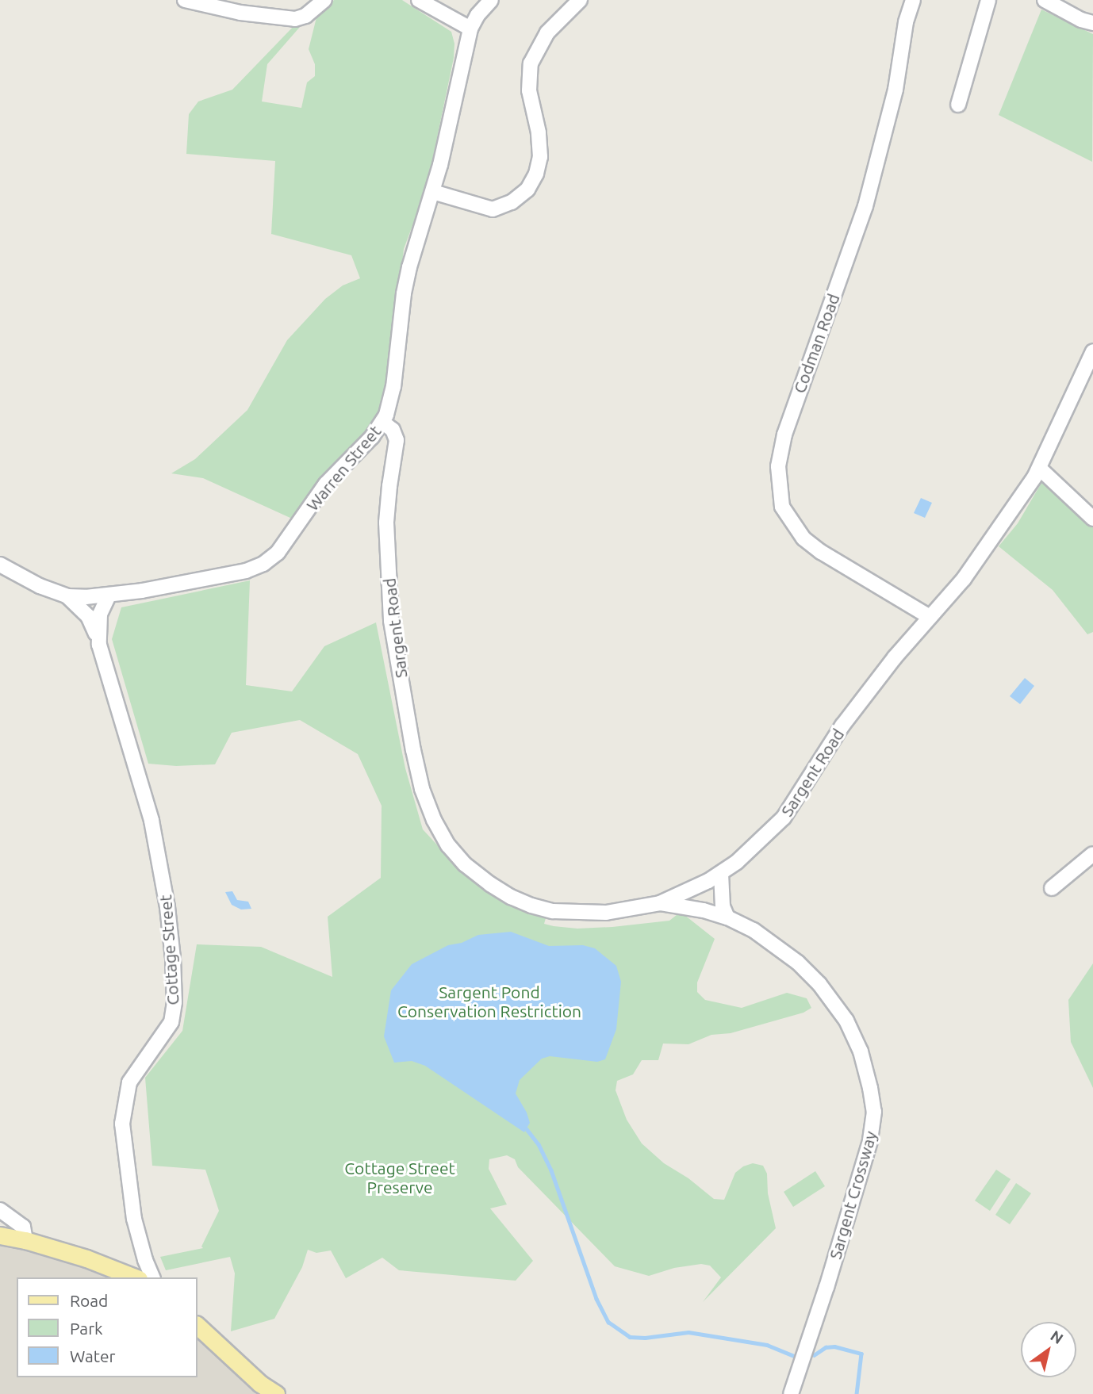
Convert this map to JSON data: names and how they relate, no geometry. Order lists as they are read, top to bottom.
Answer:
{
  "streets": {
    "street": [
      "Codman Road",
      "Warren Street",
      "Sargent Road",
      "Cottage Street",
      "Sargent Crossway"
    ]
  },
  "crossings": [
    ["Codman Road", "Sargent Road"],
    ["Warren Street", "Sargent Road"],
    ["Warren Street", "Cottage Street"],
    ["Sargent Road", "Sargent Crossway"]
  ],
  "parks": ["Sargent Pond Conservation Restriction", "Cottage Street Preserve"],
  "legend": ["Road", "Park", "Water"],
  "north": "top right"
}
